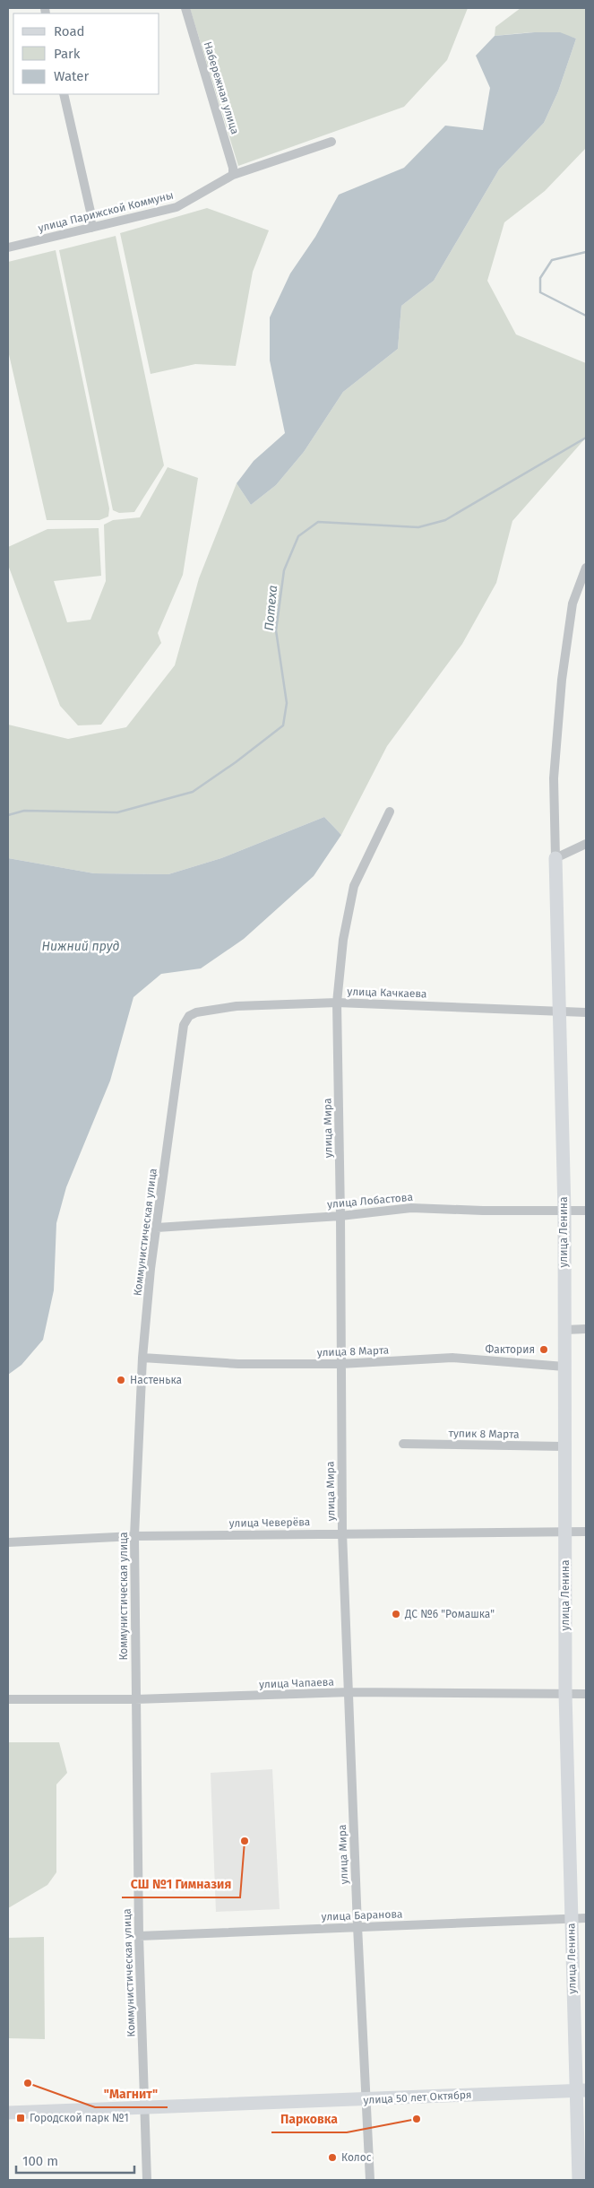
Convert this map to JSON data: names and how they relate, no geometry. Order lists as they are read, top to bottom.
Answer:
{
  "streets": {
    "street": [
      "Набережная улица",
      "улица Парижской Коммуны",
      "улица Качкаева",
      "улица Мира",
      "улица Лобастова",
      "Коммунистическая улица",
      "улица Ленина",
      "улица 8 Марта",
      "тупик 8 Марта",
      "улица Чеверёва",
      "улица Чапаева",
      "улица Баранова",
      "улица 50 лет Октября"
    ]
  },
  "crossings": [
    ["Набережная улица", "улица Парижской Коммуны"],
    ["улица Качкаева", "улица Мира"],
    ["улица Качкаева", "Коммунистическая улица"],
    ["улица Качкаева", "улица Ленина"],
    ["улица Мира", "улица Лобастова"],
    ["улица Мира", "улица 8 Марта"],
    ["улица Мира", "улица Чеверёва"],
    ["улица Мира", "улица Чапаева"],
    ["улица Мира", "улица Баранова"],
    ["улица Мира", "улица 50 лет Октября"],
    ["улица Лобастова", "Коммунистическая улица"],
    ["улица Лобастова", "улица Ленина"],
    ["Коммунистическая улица", "улица 8 Марта"],
    ["Коммунистическая улица", "улица Чеверёва"],
    ["Коммунистическая улица", "улица Чапаева"],
    ["Коммунистическая улица", "улица Баранова"],
    ["Коммунистическая улица", "улица 50 лет Октября"],
    ["улица Ленина", "улица 8 Марта"],
    ["улица Ленина", "тупик 8 Марта"],
    ["улица Ленина", "улица Чеверёва"],
    ["улица Ленина", "улица Чапаева"],
    ["улица Ленина", "улица Баранова"],
    ["улица Ленина", "улица 50 лет Октября"]
  ],
  "water": ["Потеха", "Нижний пруд"],
  "places": {
    "other": [
      "Фактория",
      "Настенька",
      "ДС №6 \"Ромашка\"",
      "СШ №1 Гимназия",
      "\"Магнит\"",
      "Парковка",
      "Колос"
    ],
    "transit": ["Городской парк №1"]
  },
  "legend": ["Road", "Park", "Water"],
  "scale_bar": "100 m"
}
